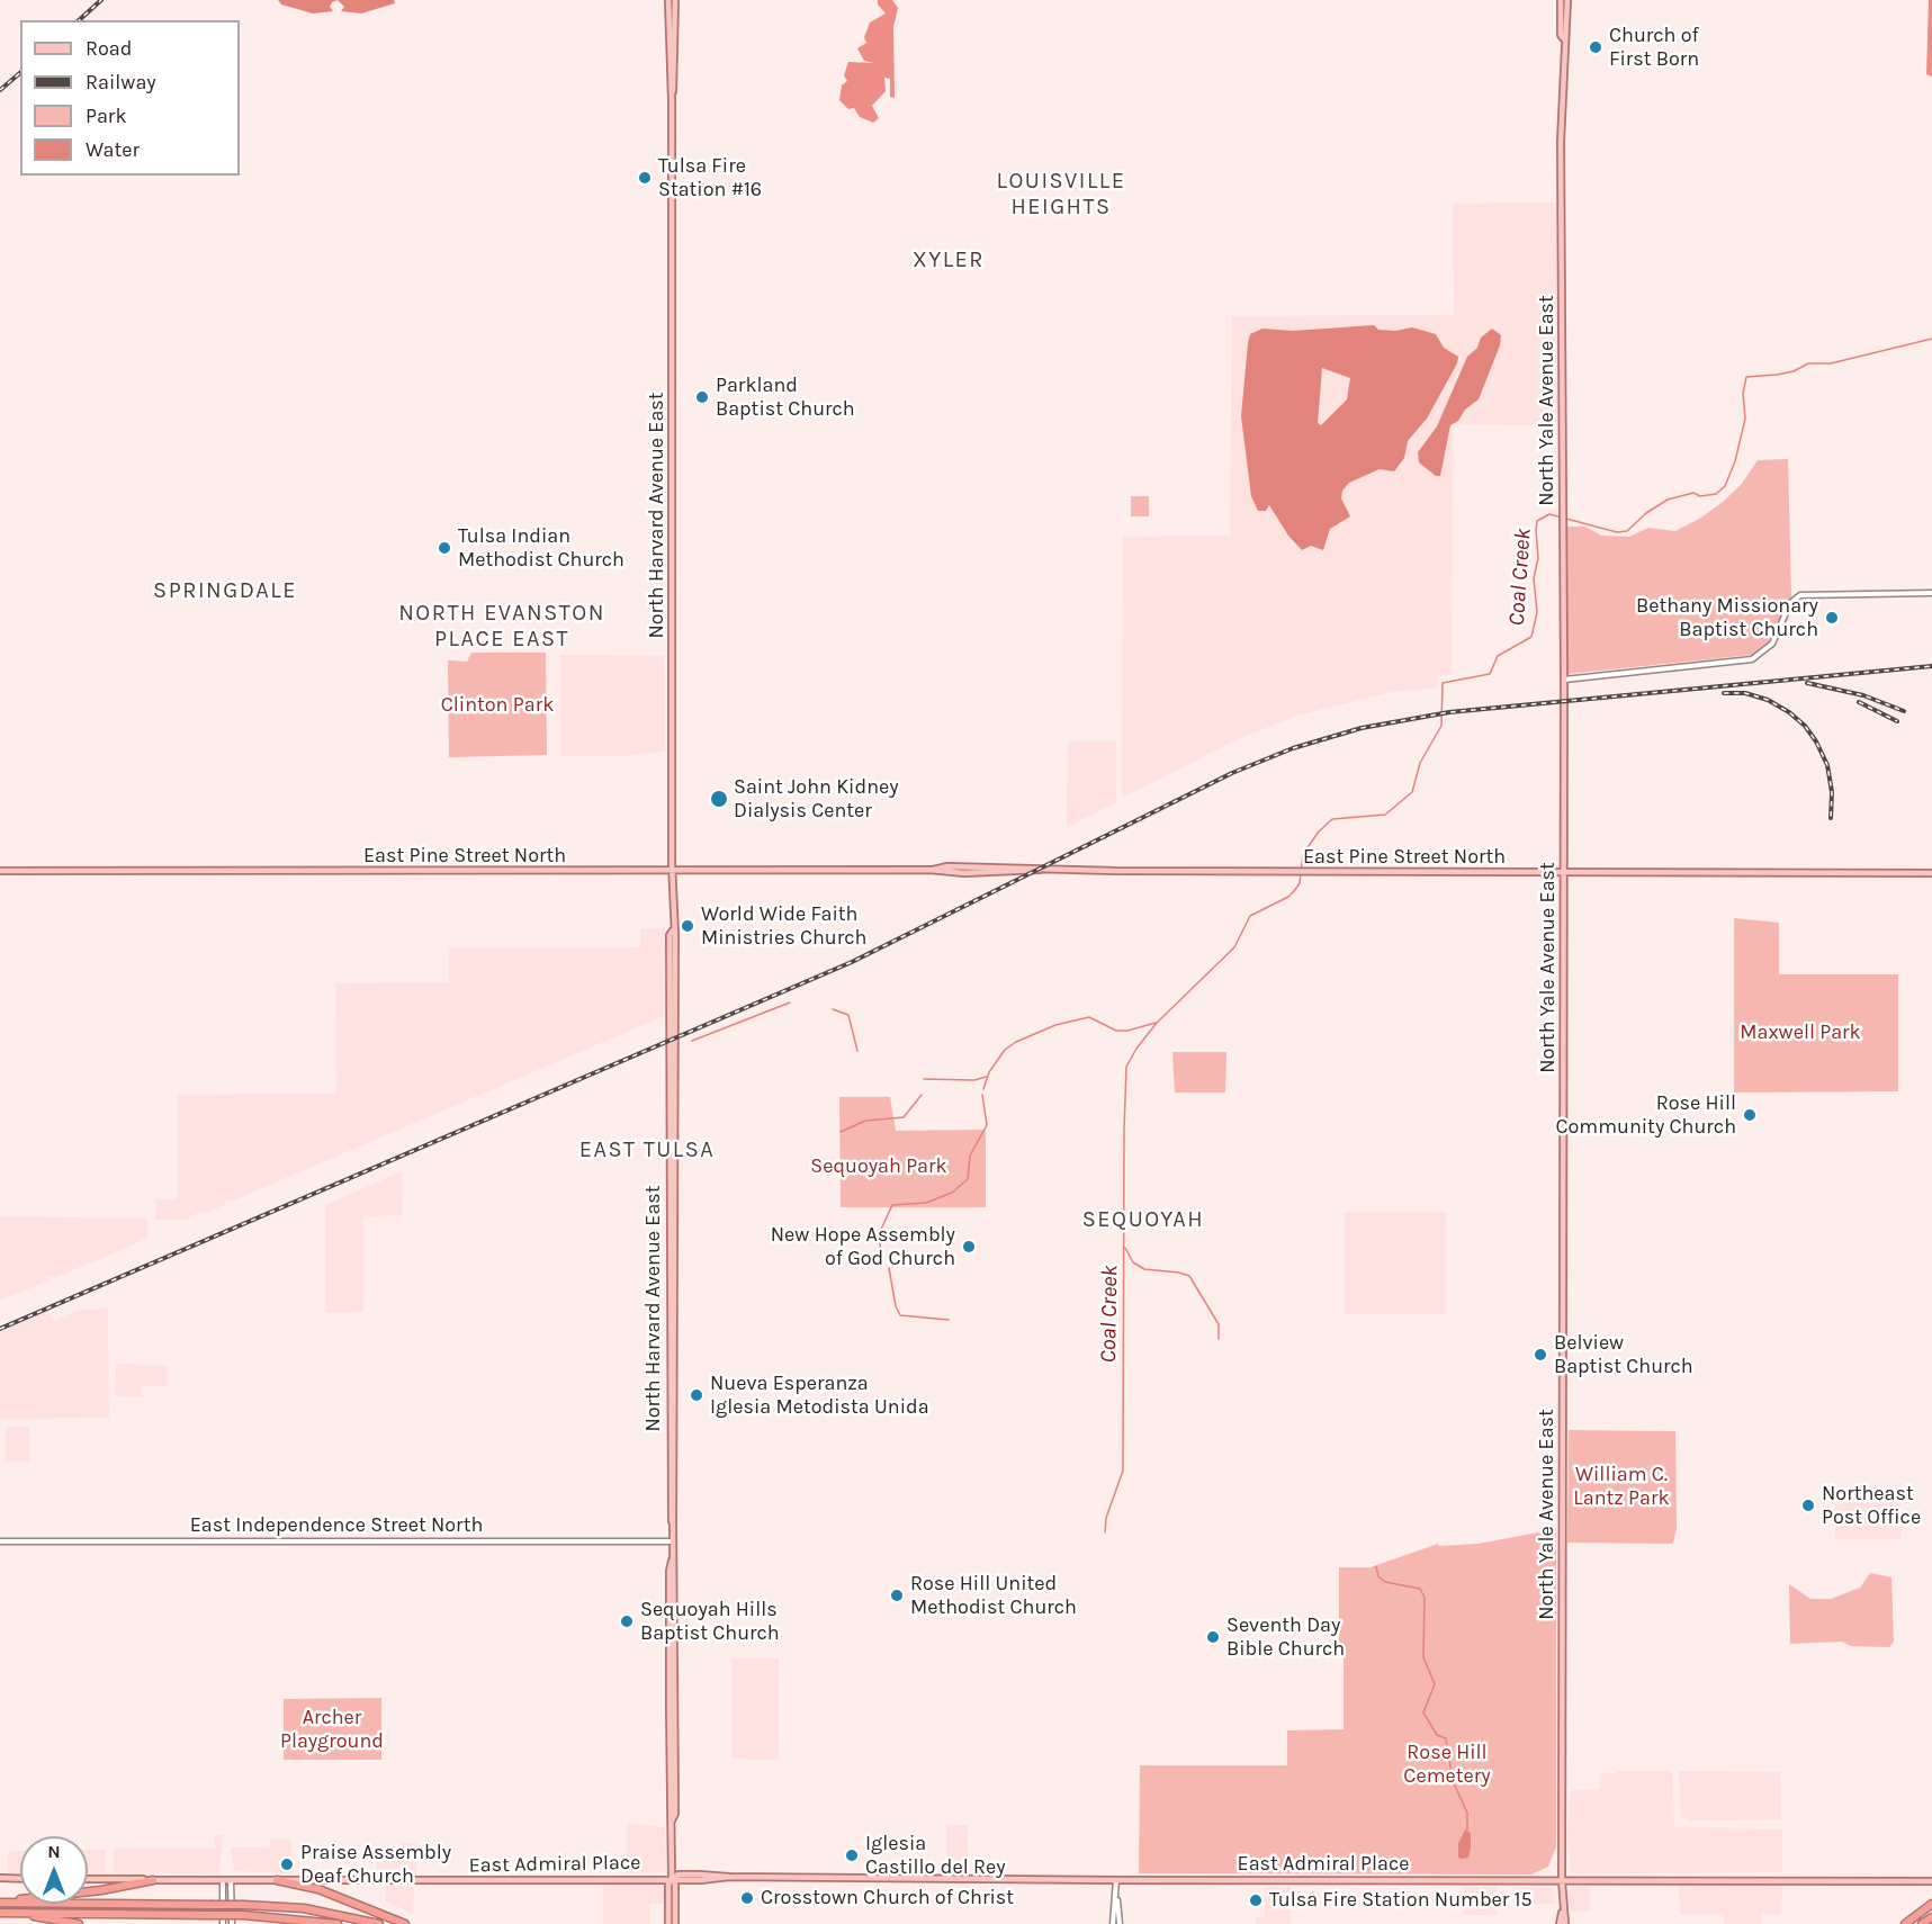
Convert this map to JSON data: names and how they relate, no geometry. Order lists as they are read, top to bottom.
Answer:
{
  "streets": {
    "main road": [
      "North Yale Avenue East",
      "North Harvard Avenue East",
      "East Pine Street North",
      "East Admiral Place"
    ],
    "street": ["East Independence Street North"]
  },
  "crossings": [
    ["North Yale Avenue East", "East Pine Street North"],
    ["North Yale Avenue East", "East Admiral Place"],
    ["North Harvard Avenue East", "East Pine Street North"],
    ["North Harvard Avenue East", "East Independence Street North"],
    ["North Harvard Avenue East", "East Admiral Place"]
  ],
  "districts": [
    "LOUISVILLE HEIGHTS",
    "XYLER",
    "SPRINGDALE",
    "NORTH EVANSTON PLACE EAST",
    "EAST TULSA",
    "SEQUOYAH"
  ],
  "water": ["Coal Creek"],
  "parks": [
    "Clinton Park",
    "Maxwell Park",
    "Sequoyah Park",
    "William C. Lantz Park",
    "Archer Playground",
    "Rose Hill Cemetery"
  ],
  "places": [
    "Church of First Born",
    "Tulsa Fire Station #16",
    "Parkland Baptist Church",
    "Tulsa Indian Methodist Church",
    "Bethany Missionary Baptist Church",
    "Saint John Kidney Dialysis Center",
    "World Wide Faith Ministries Church",
    "Rose Hill Community Church",
    "New Hope Assembly of God Church",
    "Belview Baptist Church",
    "Nueva Esperanza Iglesia Metodista Unida",
    "Northeast Post Office",
    "Rose Hill United Methodist Church",
    "Sequoyah Hills Baptist Church",
    "Seventh Day Bible Church",
    "Iglesia Castillo del Rey",
    "Praise Assembly Deaf Church",
    "Crosstown Church of Christ",
    "Tulsa Fire Station Number 15"
  ],
  "legend": [
    "Road",
    "Railway",
    "Park",
    "Water"
  ],
  "north": "top"
}
